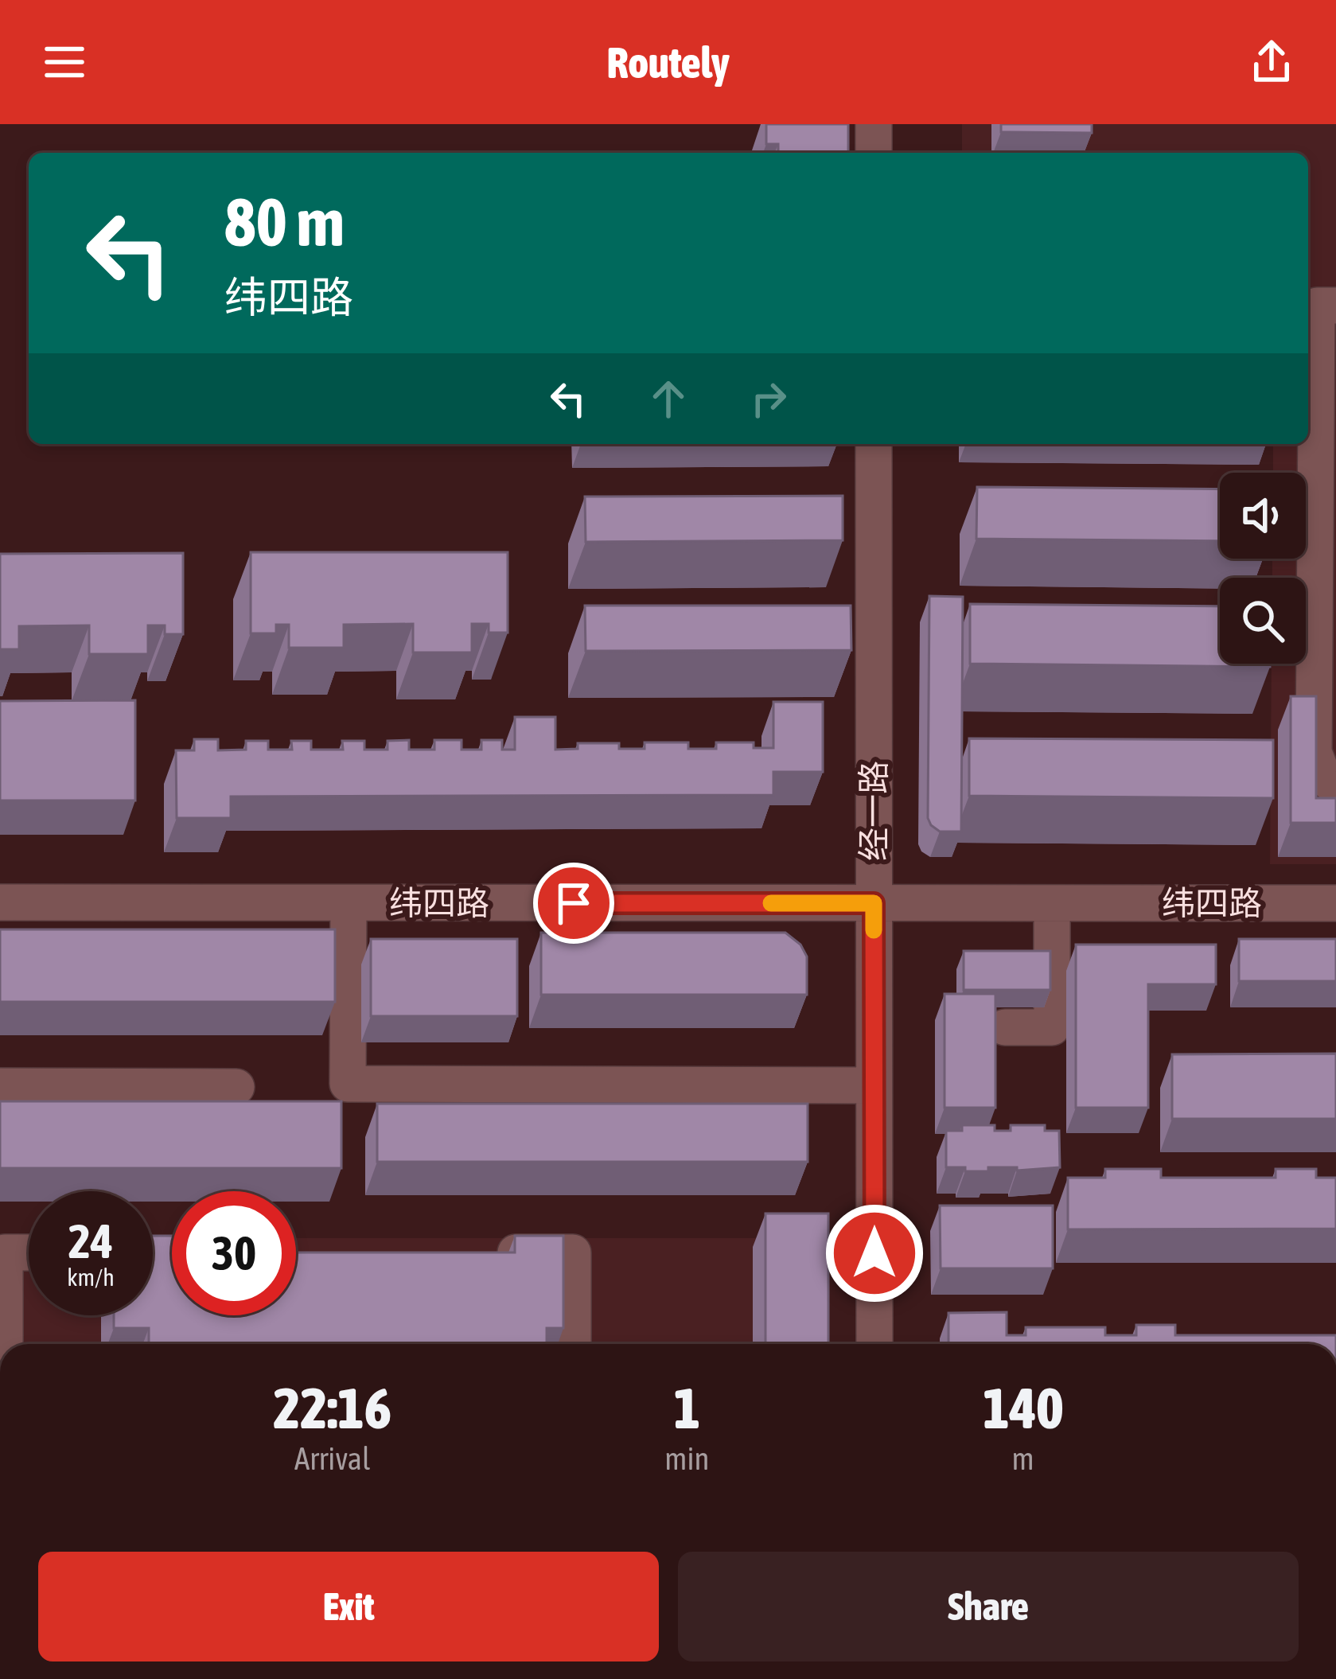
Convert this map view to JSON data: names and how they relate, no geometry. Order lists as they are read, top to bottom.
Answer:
{
  "streets": {
    "street": ["经一路", "纬四路"]
  },
  "crossings": [
    ["经一路", "纬四路"]
  ],
  "page": {
    "header": "Routely",
    "turn": ["80 m", "纬四路"],
    "speed": "24 km/h",
    "limit": "30",
    "eta": [
      "22:16",
      "Arrival",
      "1",
      "min",
      "140",
      "m"
    ],
    "buttons": ["Exit", "Share"]
  }
}
